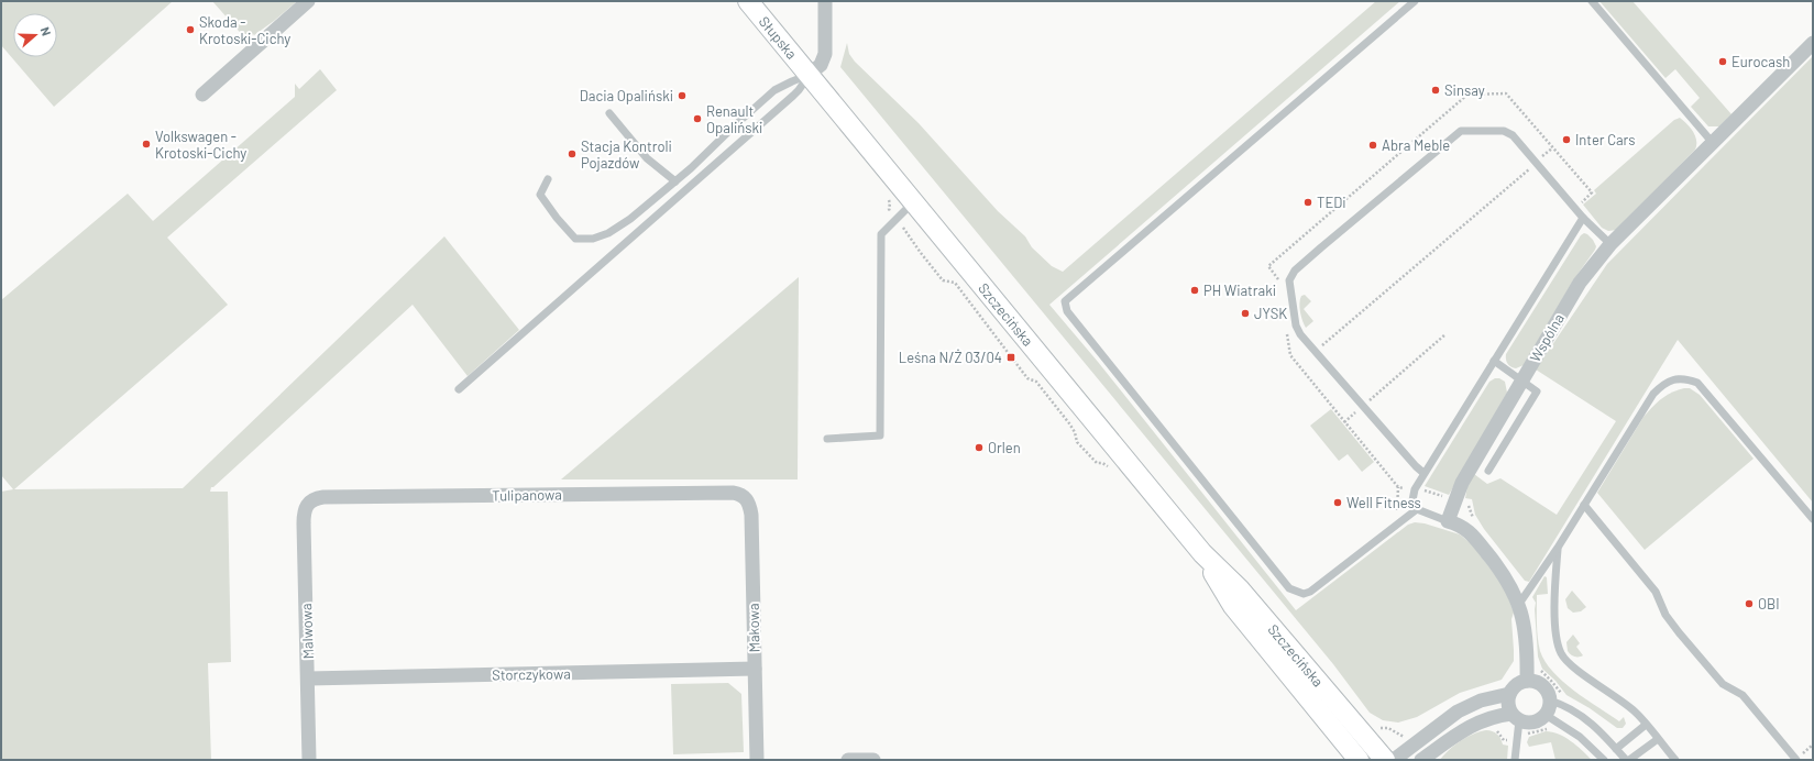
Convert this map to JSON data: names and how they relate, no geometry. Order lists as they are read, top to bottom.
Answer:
{
  "streets": {
    "main road": ["Słupska", "Szczecińska"],
    "street": [
      "Wspólna",
      "Tulipanowa",
      "Makowa",
      "Malwowa",
      "Storczykowa"
    ]
  },
  "crossings": [
    ["Słupska", "Szczecińska"],
    ["Tulipanowa", "Makowa"],
    ["Tulipanowa", "Malwowa"],
    ["Makowa", "Storczykowa"],
    ["Malwowa", "Storczykowa"]
  ],
  "places": {
    "other": [
      "Skoda - Krotoski-Cichy",
      "Eurocash",
      "Sinsay",
      "Dacia Opaliński",
      "Renault Opaliński",
      "Inter Cars",
      "Volkswagen - Krotoski-Cichy",
      "Abra Meble",
      "Stacja Kontroli Pojazdów",
      "TEDi",
      "PH Wiatraki",
      "JYSK",
      "Orlen",
      "Well Fitness",
      "OBI"
    ],
    "transit": ["Leśna N/Ż 03/04"]
  },
  "north": "right"
}
